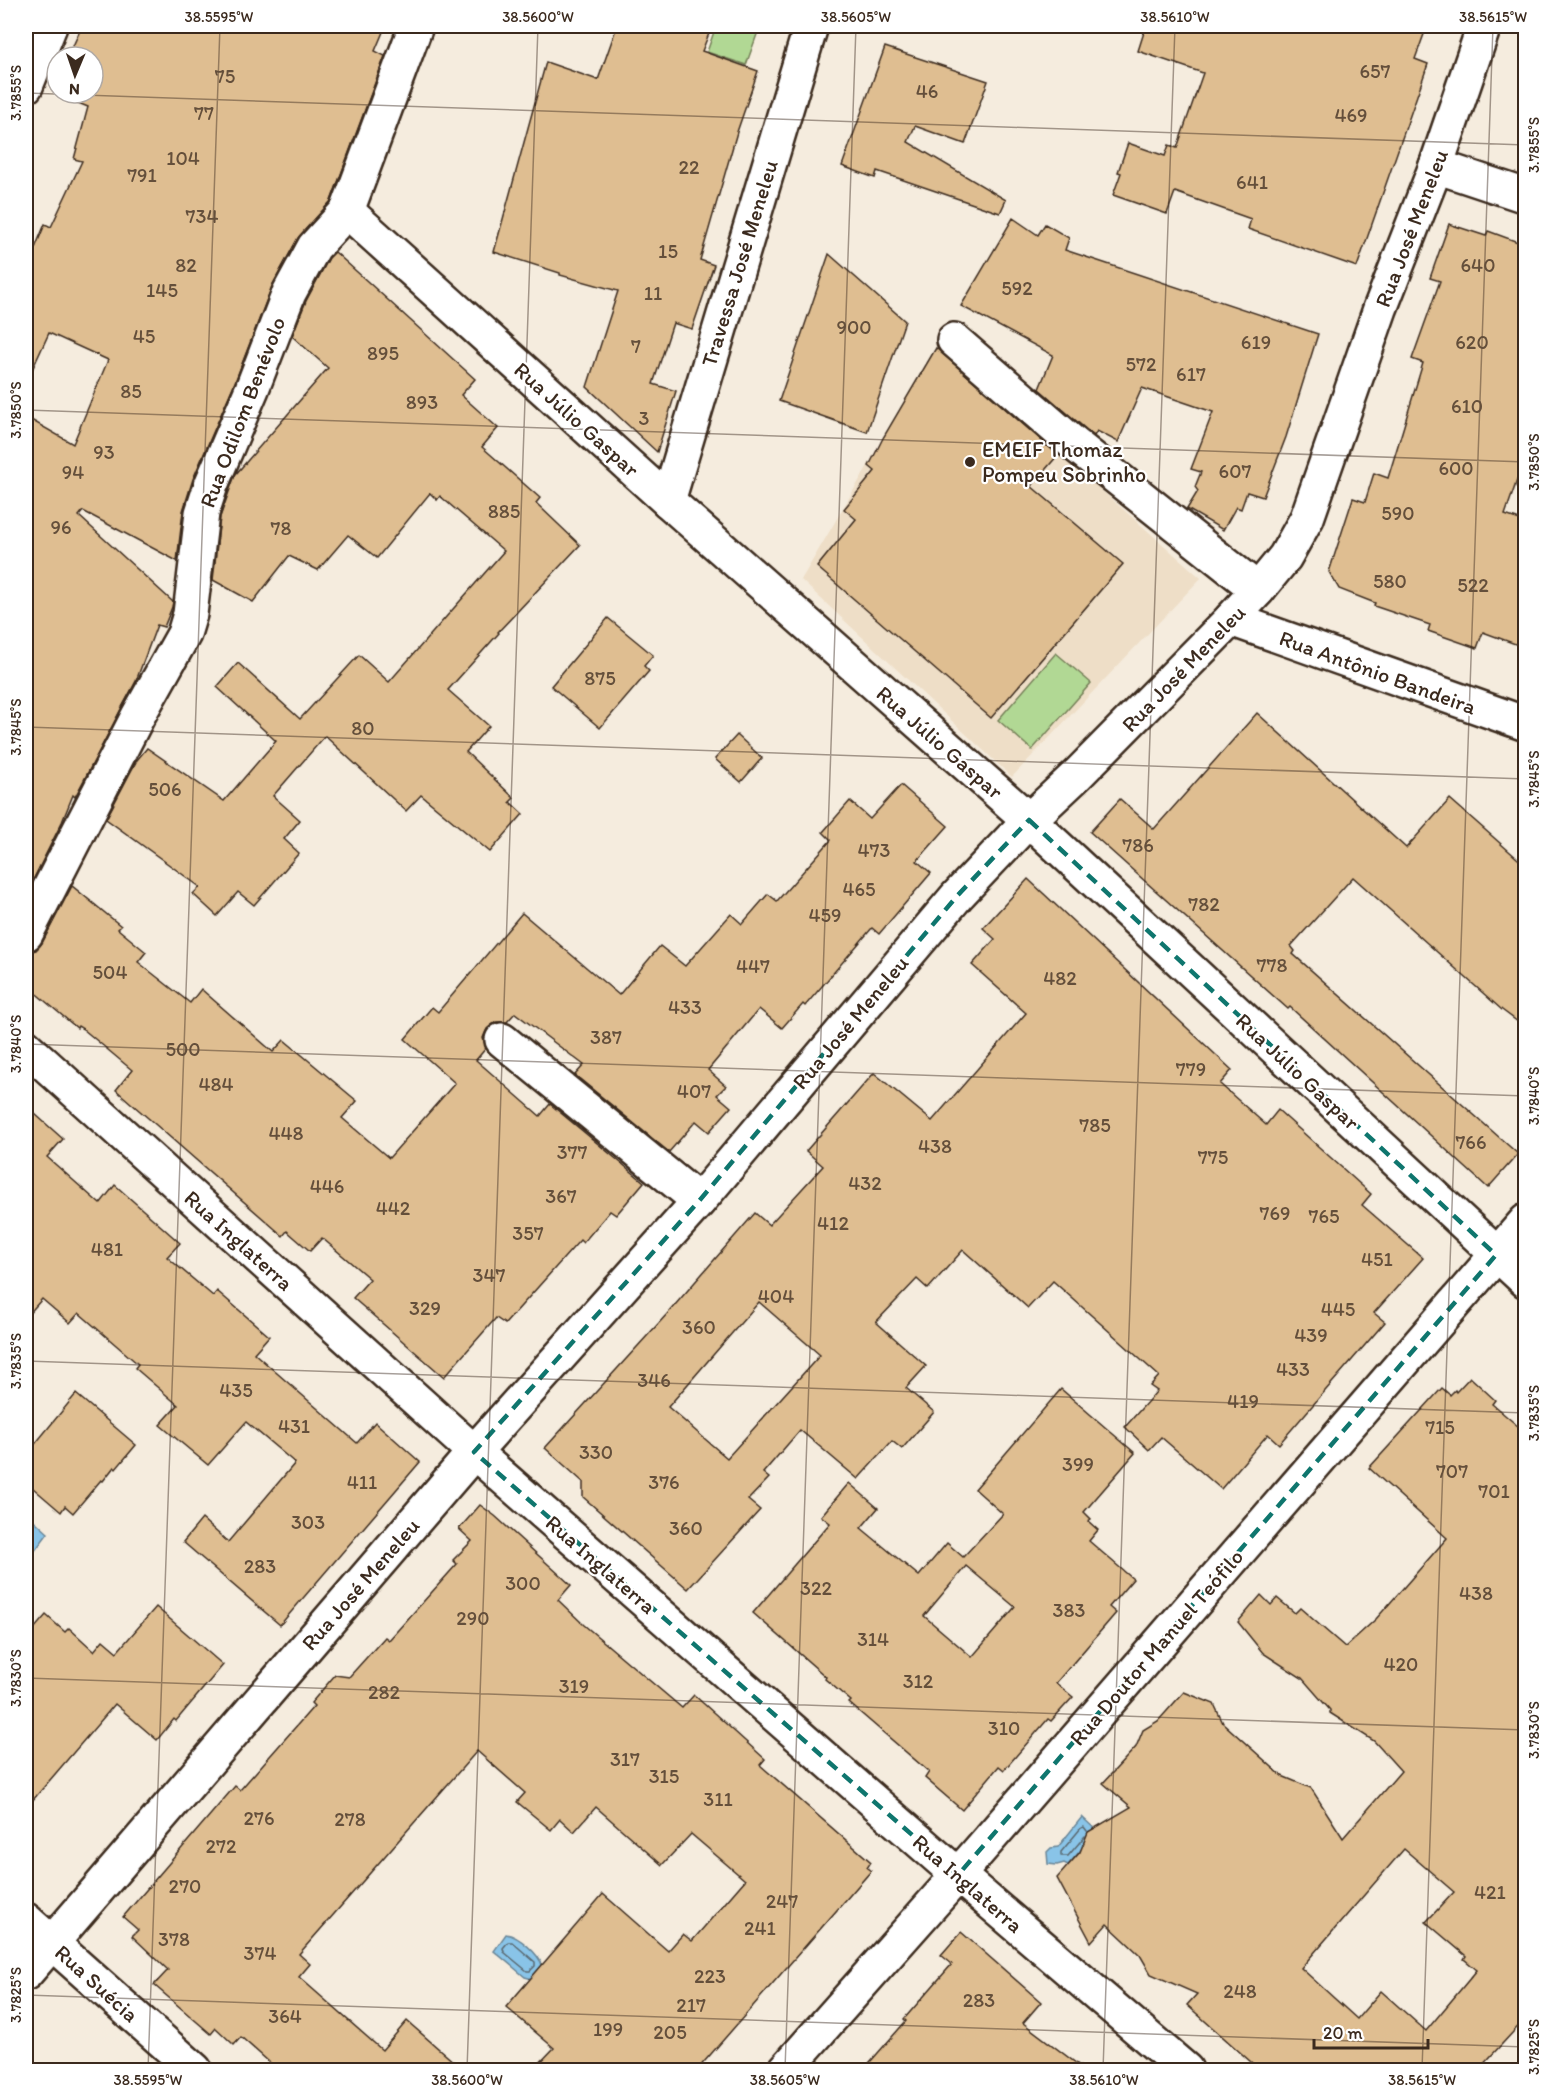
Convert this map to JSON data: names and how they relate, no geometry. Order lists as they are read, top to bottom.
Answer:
{
  "streets": {
    "street": [
      "Rua José Meneleu",
      "Travessa José Meneleu",
      "Rua Odilom Benévolo",
      "Rua Júlio Gaspar",
      "Rua Antônio Bandeira",
      "Rua Inglaterra",
      "Rua Doutor Manuel Teófilo",
      "Rua Suécia"
    ]
  },
  "crossings": [
    ["Rua José Meneleu", "Rua Júlio Gaspar"],
    ["Rua José Meneleu", "Rua Antônio Bandeira"],
    ["Rua José Meneleu", "Rua Inglaterra"],
    ["Rua José Meneleu", "Rua Suécia"],
    ["Travessa José Meneleu", "Rua Júlio Gaspar"],
    ["Rua Odilom Benévolo", "Rua Júlio Gaspar"],
    ["Rua Júlio Gaspar", "Rua Doutor Manuel Teófilo"],
    ["Rua Inglaterra", "Rua Doutor Manuel Teófilo"]
  ],
  "places": ["EMEIF Thomaz Pompeu Sobrinho"],
  "house_numbers": [
    "657",
    "75",
    "46",
    "77",
    "469",
    "104",
    "22",
    "791",
    "641",
    "734",
    "15",
    "82",
    "640",
    "592",
    "145",
    "11",
    "900",
    "45",
    "619",
    "620",
    "7",
    "895",
    "572",
    "617",
    "85",
    "893",
    "610",
    "3",
    "93",
    "600",
    "607",
    "94",
    "885",
    "590",
    "96",
    "78",
    "580",
    "522",
    "875",
    "80",
    "506",
    "786",
    "473",
    "465",
    "782",
    "459",
    "778",
    "447",
    "504",
    "482",
    "433",
    "387",
    "500",
    "779",
    "484",
    "407",
    "785",
    "448",
    "766",
    "438",
    "377",
    "775",
    "432",
    "446",
    "367",
    "442",
    "769",
    "765",
    "412",
    "357",
    "481",
    "451",
    "347",
    "404",
    "329",
    "445",
    "360",
    "439",
    "433",
    "346",
    "435",
    "419",
    "431",
    "715",
    "330",
    "399",
    "707",
    "411",
    "376",
    "701",
    "303",
    "360",
    "283",
    "300",
    "322",
    "438",
    "383",
    "290",
    "314",
    "420",
    "312",
    "319",
    "282",
    "310",
    "317",
    "315",
    "311",
    "276",
    "278",
    "272",
    "270",
    "421",
    "247",
    "241",
    "378",
    "374",
    "223",
    "248",
    "283",
    "217",
    "364",
    "199",
    "205"
  ],
  "scale_bar": "20 m",
  "north": "bottom",
  "coordinates": [
    "38.5595°W",
    "38.5600°W",
    "38.5605°W",
    "38.5610°W",
    "38.5615°W",
    "3.7855°S",
    "3.7850°S",
    "3.7845°S",
    "3.7840°S",
    "3.7835°S",
    "3.7830°S",
    "3.7825°S"
  ]
}
